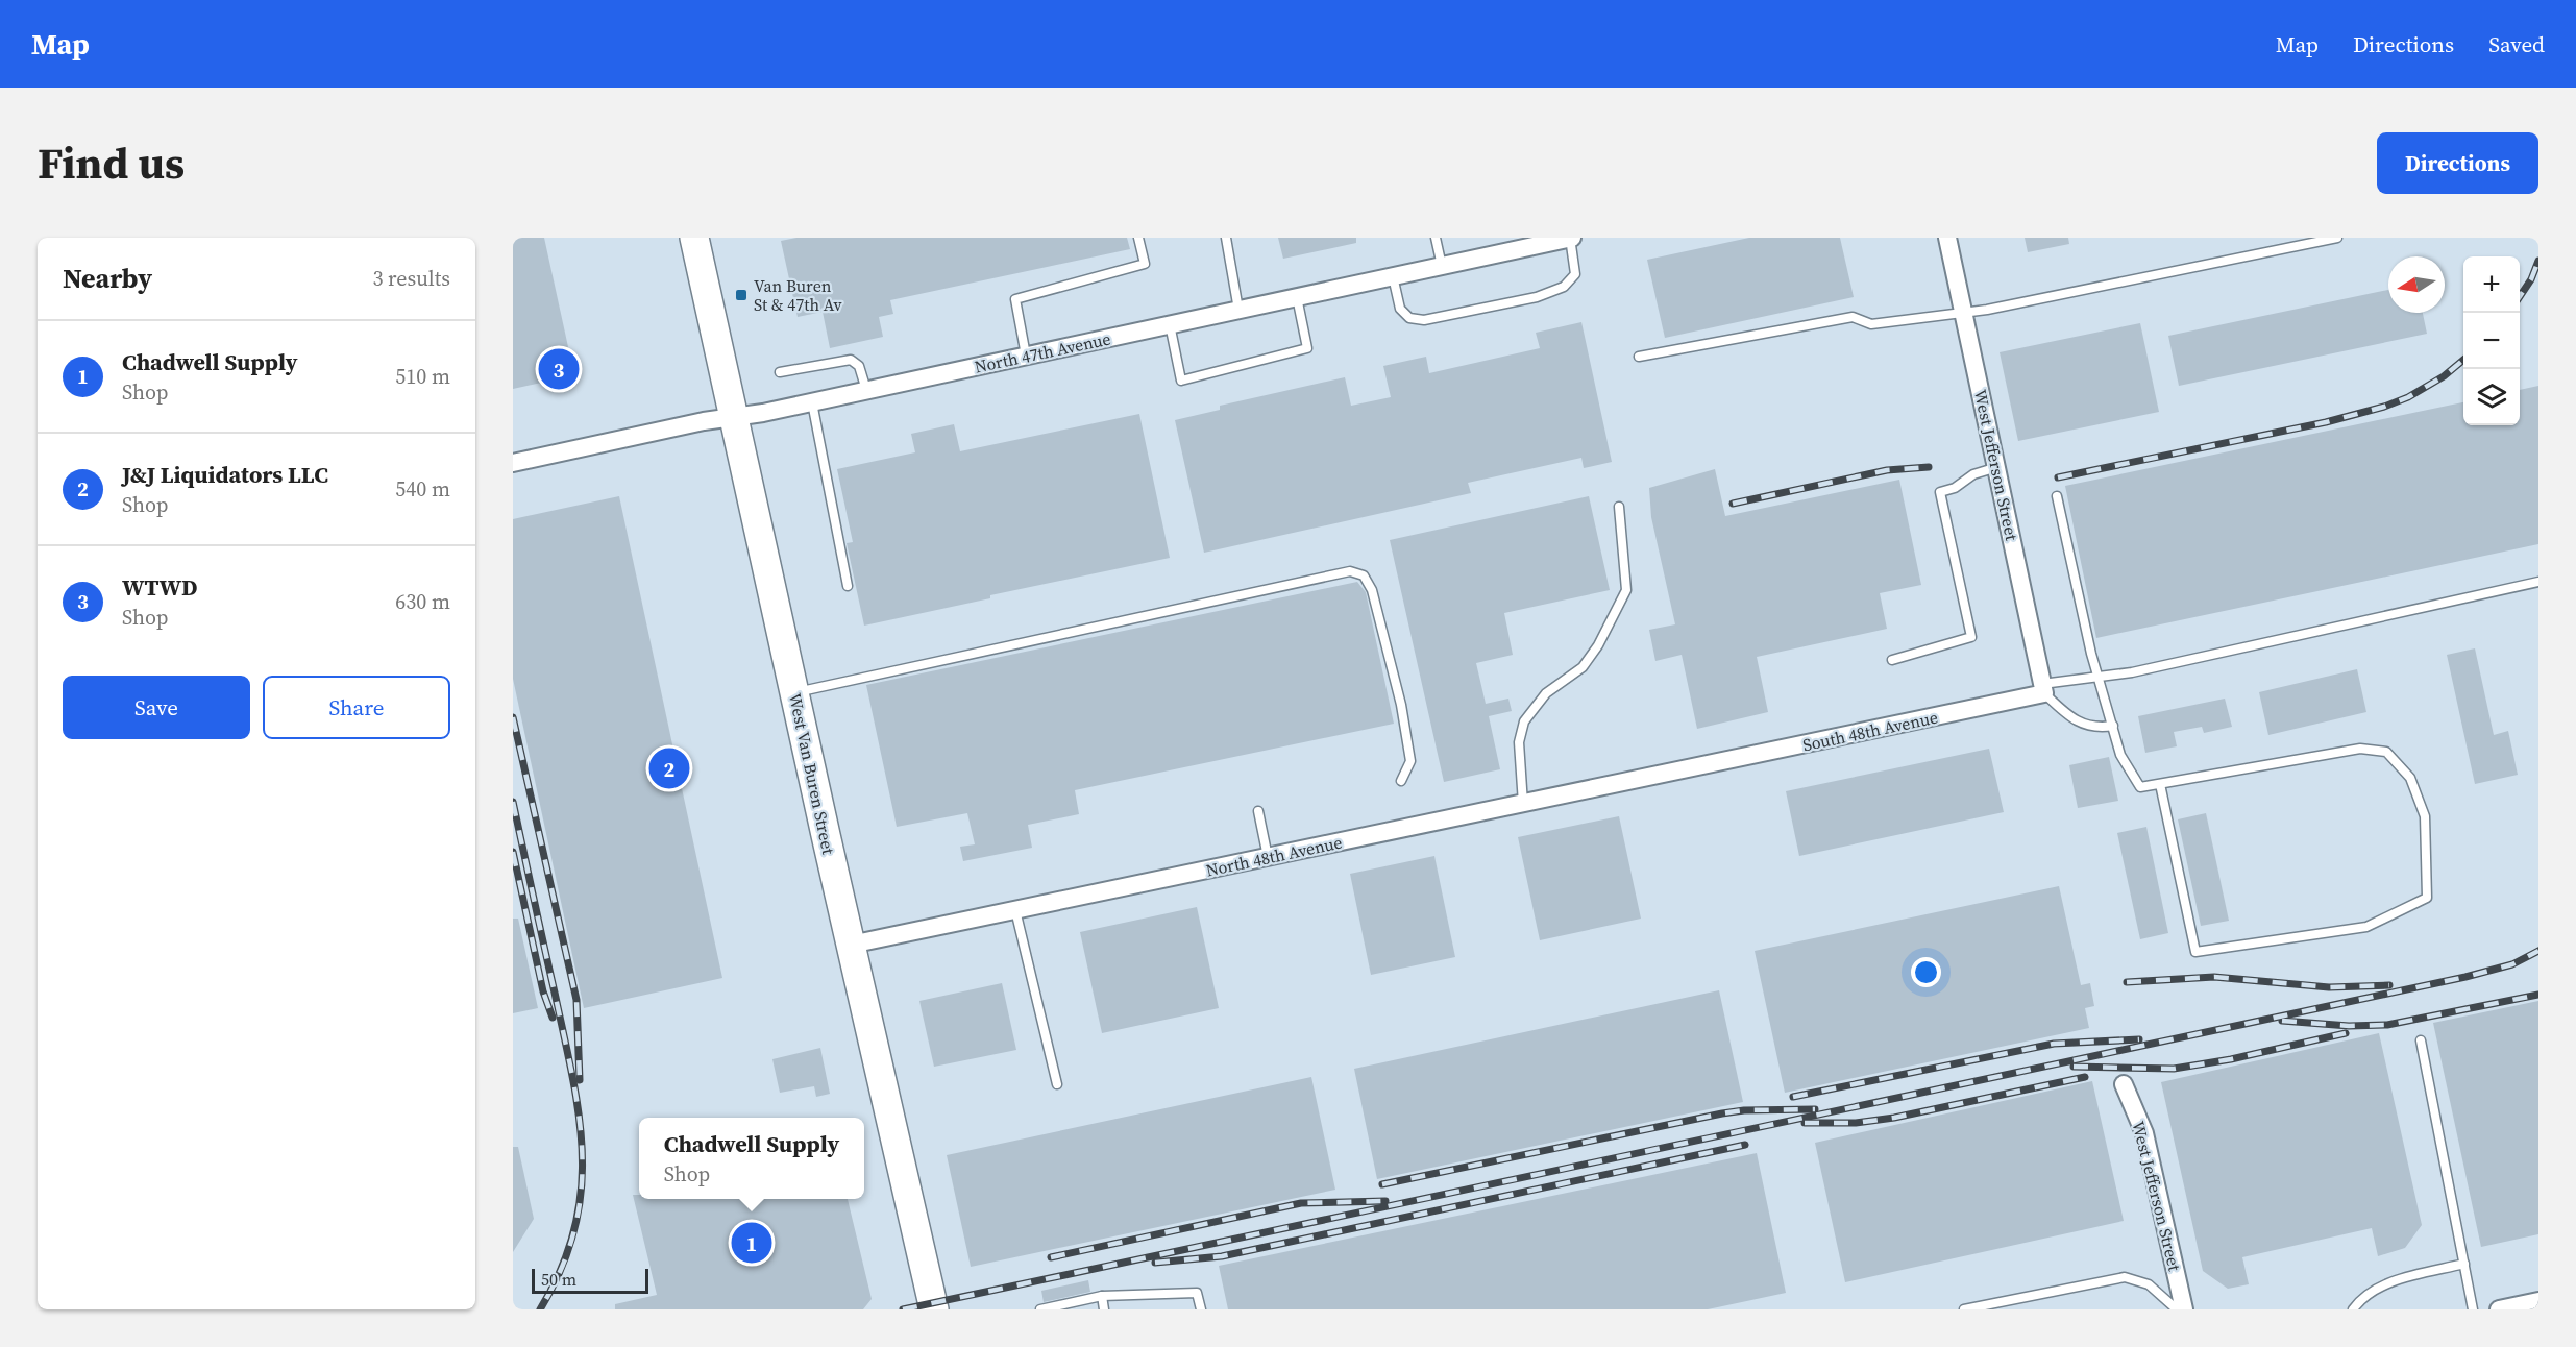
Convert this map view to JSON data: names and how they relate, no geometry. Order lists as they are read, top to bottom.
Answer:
{
  "streets": {
    "main road": ["West Van Buren Street"],
    "street": [
      "North 47th Avenue",
      "West Jefferson Street",
      "South 48th Avenue",
      "North 48th Avenue"
    ]
  },
  "crossings": [
    ["North 47th Avenue", "West Van Buren Street"],
    ["West Jefferson Street", "South 48th Avenue"],
    ["South 48th Avenue", "North 48th Avenue"],
    ["West Van Buren Street", "North 48th Avenue"]
  ],
  "places": {
    "transit": ["Van Buren St & 47th Av"]
  },
  "scale_bar": "50 m",
  "north": "left",
  "page": {
    "header": "Map",
    "nav": ["Map", "Directions", "Saved"],
    "title": "Find us",
    "buttons": [
      "Directions",
      ["Save", "Share"]
    ],
    "heading": ["Nearby", "3 results"],
    "map_buttons": ["+", "−"],
    "list": [
      {
        "mark": "1",
        "name": "Chadwell Supply",
        "note": "Shop",
        "value": "510 m"
      },
      {
        "mark": "2",
        "name": "J&J Liquidators LLC",
        "note": "Shop",
        "value": "540 m"
      },
      {
        "mark": "3",
        "name": "WTWD",
        "note": "Shop",
        "value": "630 m"
      }
    ],
    "pins": ["3", "2", "1"],
    "popup": ["Chadwell Supply", "Shop"],
    "scale": "50 m"
  }
}
